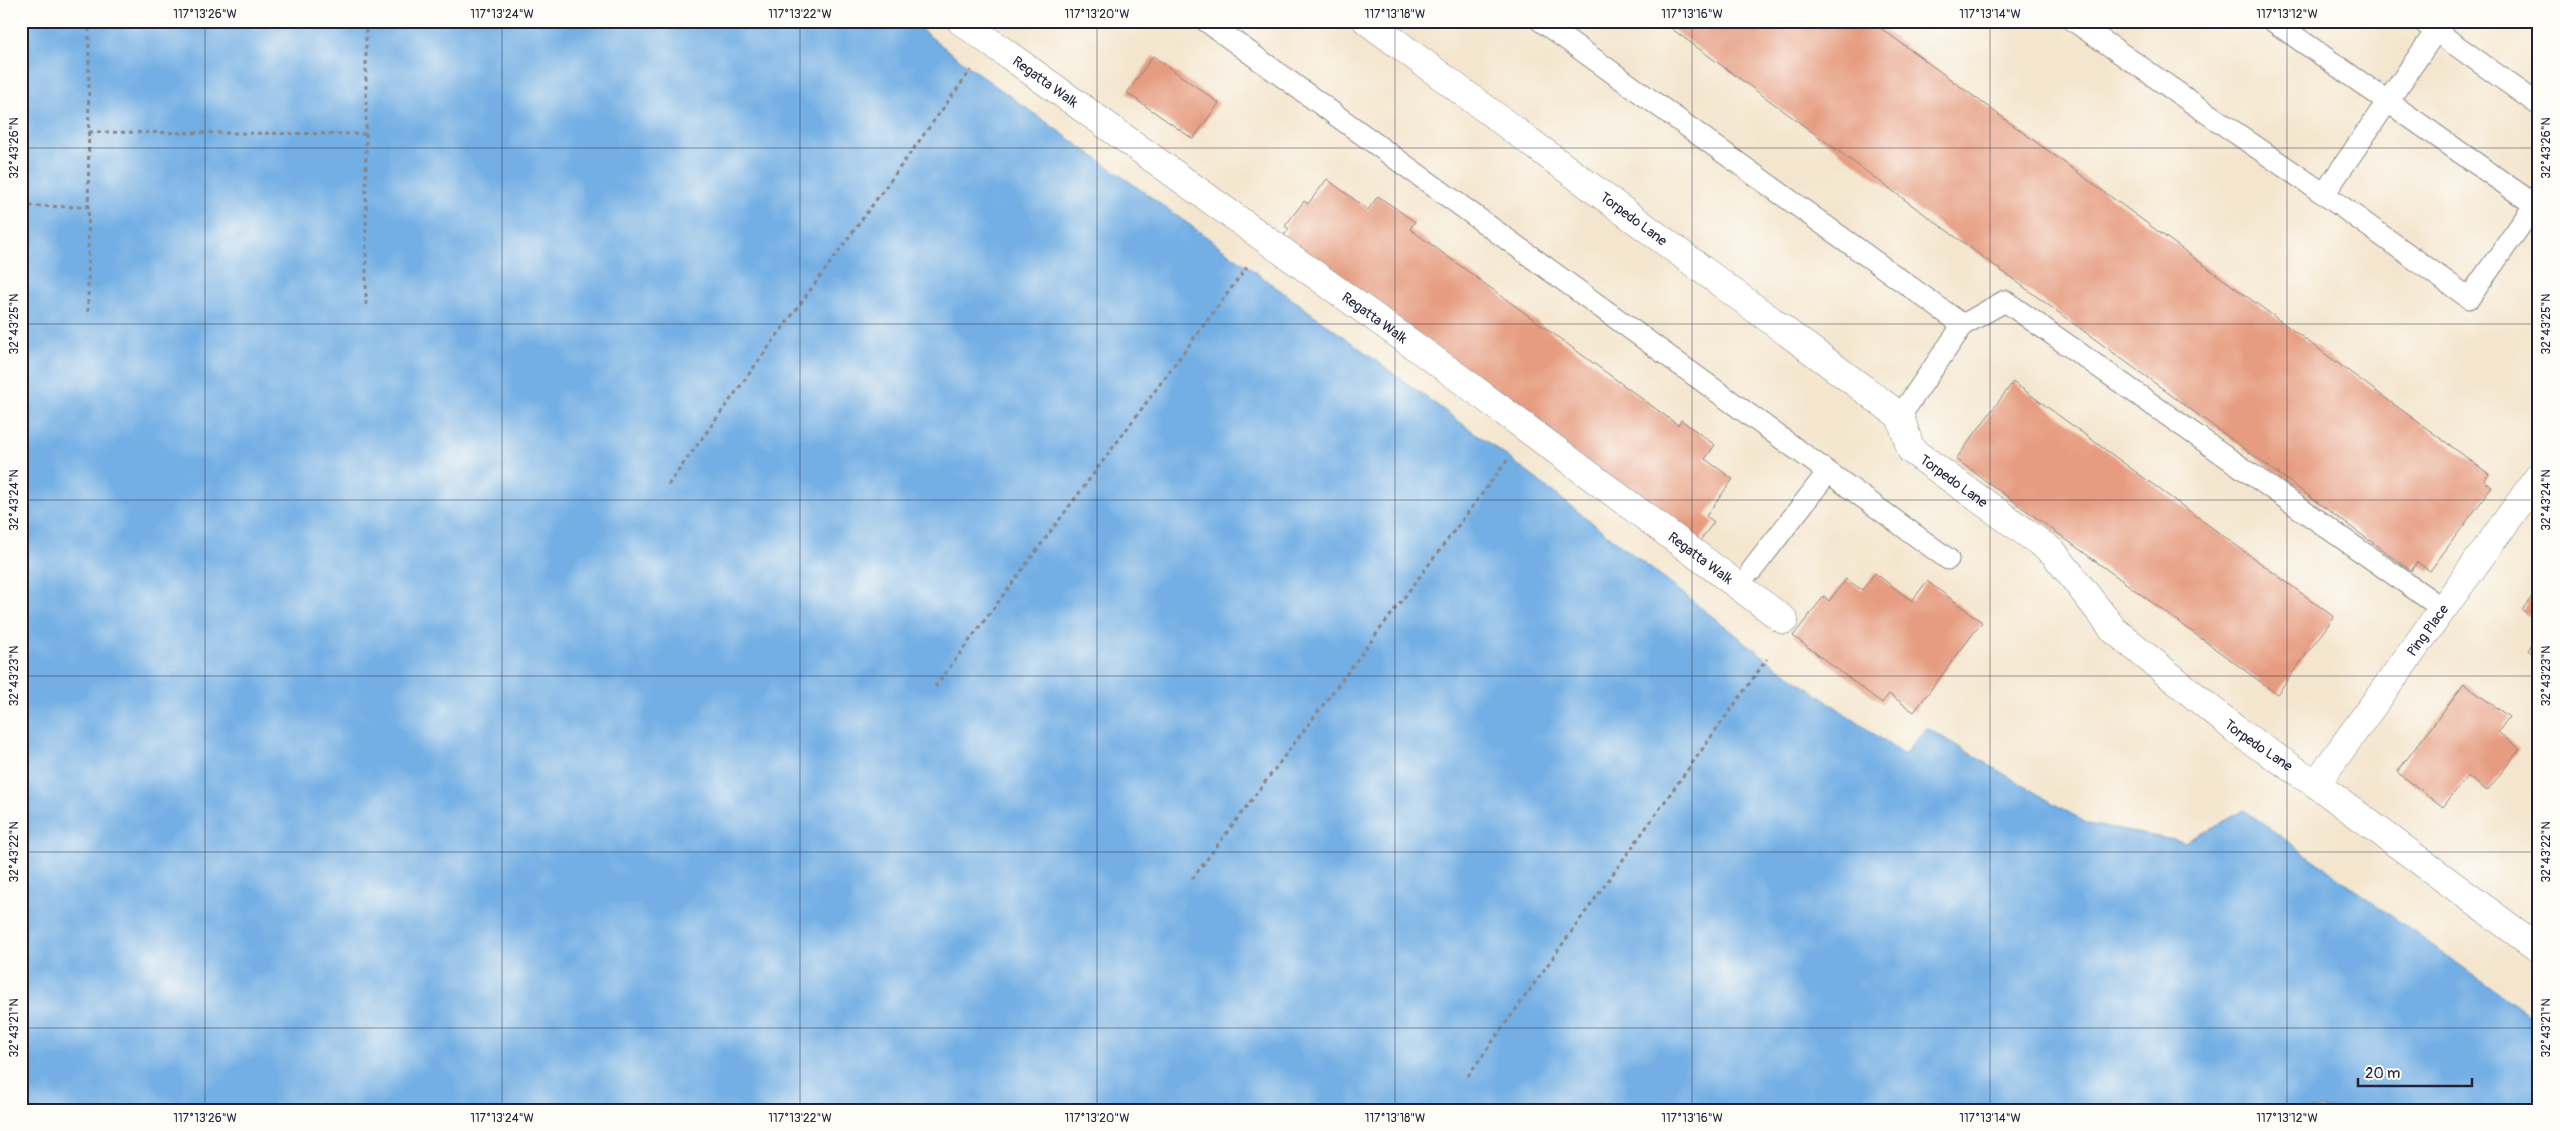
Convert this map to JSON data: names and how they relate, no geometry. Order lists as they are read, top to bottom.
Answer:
{
  "streets": {
    "street": ["Regatta Walk", "Torpedo Lane", "Ping Place"]
  },
  "crossings": [
    ["Torpedo Lane", "Ping Place"]
  ],
  "scale_bar": "20 m",
  "coordinates": [
    "117°13'26\"W",
    "117°13'24\"W",
    "117°13'22\"W",
    "117°13'20\"W",
    "117°13'18\"W",
    "117°13'16\"W",
    "117°13'14\"W",
    "117°13'12\"W",
    "32°43'26\"N",
    "32°43'25\"N",
    "32°43'24\"N",
    "32°43'23\"N",
    "32°43'22\"N",
    "32°43'21\"N"
  ]
}
